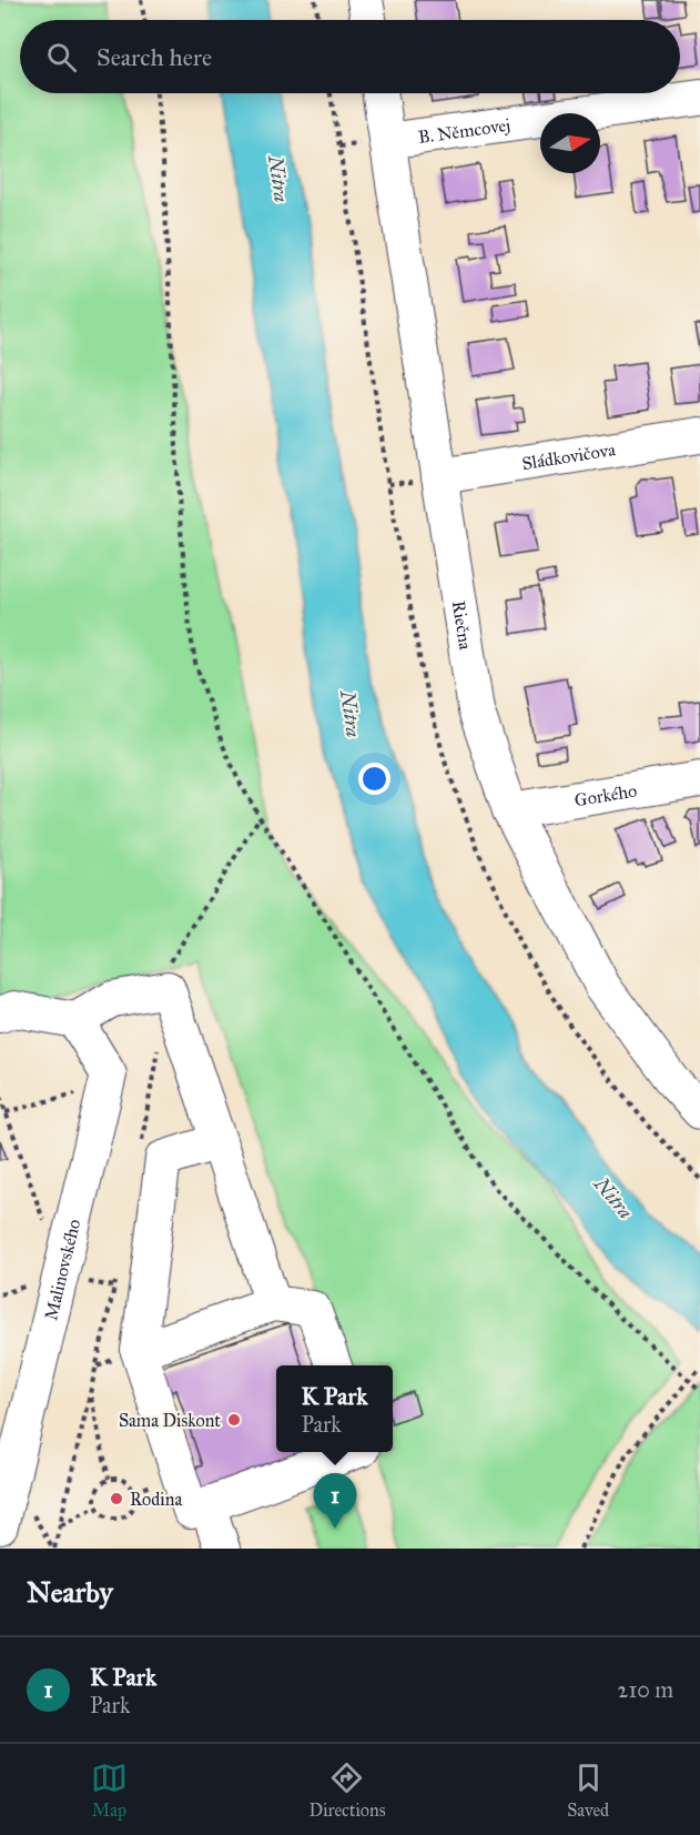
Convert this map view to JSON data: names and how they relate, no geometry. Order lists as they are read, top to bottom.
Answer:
{
  "streets": {
    "street": [
      "B. Němcovej",
      "Sládkovičova",
      "Riečna",
      "Gorkého",
      "Malinovského"
    ]
  },
  "crossings": [
    ["B. Němcovej", "Riečna"],
    ["Sládkovičova", "Riečna"],
    ["Riečna", "Gorkého"]
  ],
  "water": ["Nitra"],
  "places": ["Sama Diskont", "Rodina"],
  "north": "right",
  "page": {
    "search": "Search here",
    "popup": ["K Park", "Park"],
    "pins": "1",
    "heading": "Nearby",
    "list": [
      {
        "mark": "1",
        "name": "K Park",
        "note": "Park",
        "value": "210 m"
      }
    ],
    "nav": ["Map", "Directions", "Saved"]
  }
}
